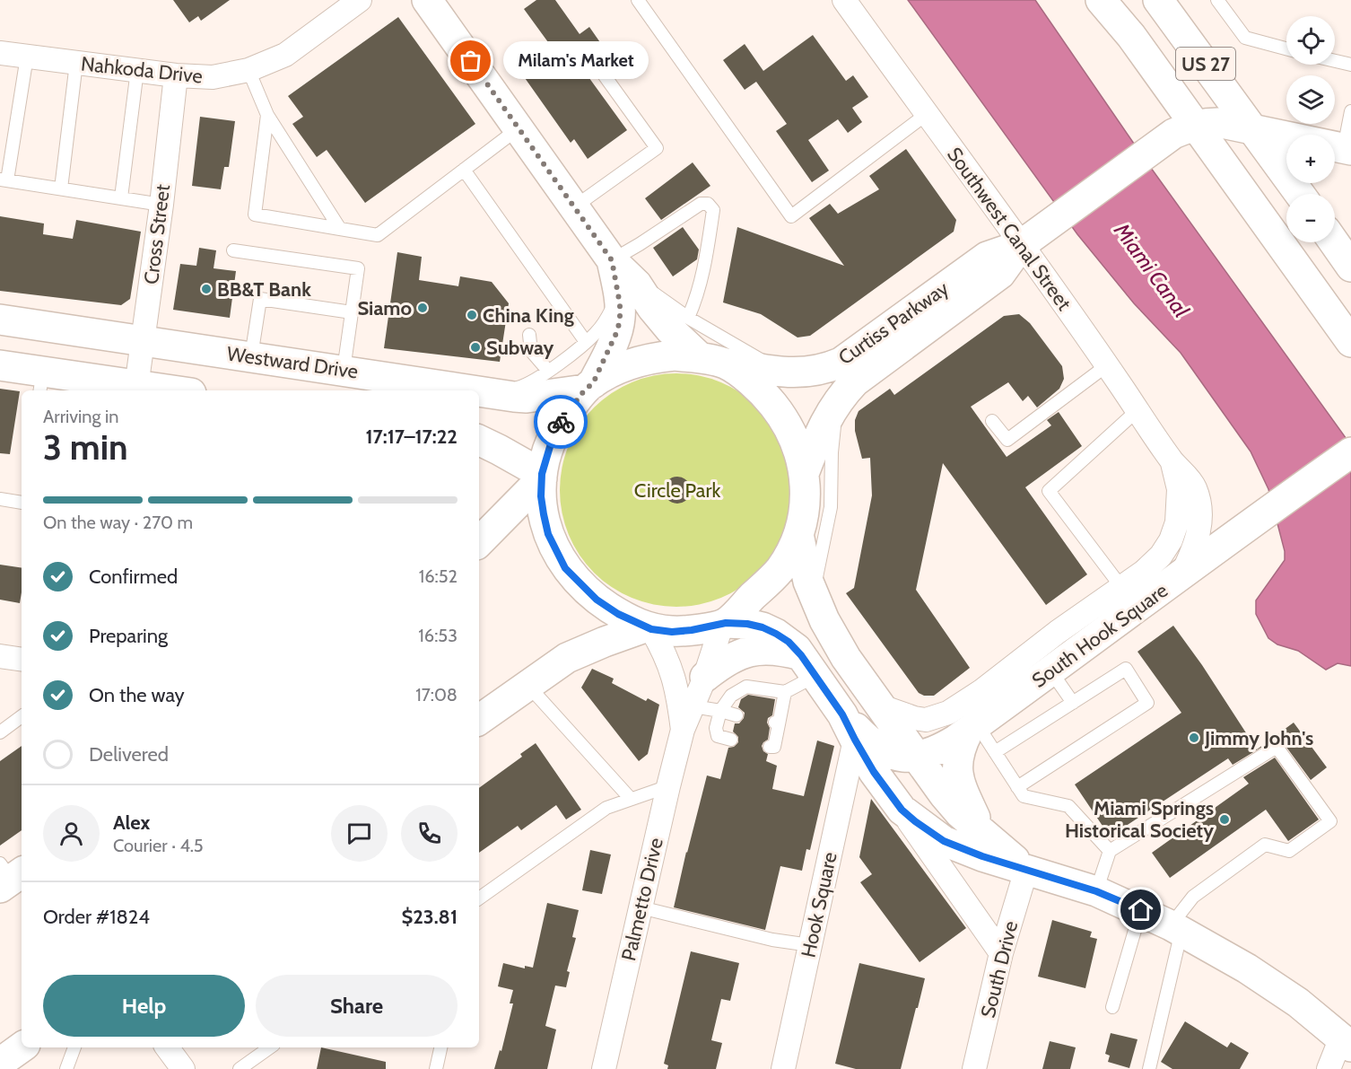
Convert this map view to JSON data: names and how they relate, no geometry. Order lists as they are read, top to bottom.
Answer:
{
  "streets": {
    "main road": [
      "US 27",
      "Curtiss Parkway",
      "Westward Drive",
      "South Hook Square"
    ],
    "street": [
      "Nahkoda Drive",
      "Southwest Canal Street",
      "Cross Street",
      "Palmetto Drive",
      "Hook Square",
      "South Drive"
    ]
  },
  "crossings": [
    ["US 27", "Curtiss Parkway"],
    ["Nahkoda Drive", "Cross Street"],
    ["Southwest Canal Street", "Curtiss Parkway"],
    ["Southwest Canal Street", "South Hook Square"],
    ["Cross Street", "Westward Drive"],
    ["Curtiss Parkway", "Westward Drive"],
    ["South Hook Square", "Hook Square"]
  ],
  "water": ["Miami Canal"],
  "parks": ["Circle Park"],
  "places": [
    "Milam's Market",
    "BB&T Bank",
    "Siamo",
    "China King",
    "Subway",
    "Jimmy John's",
    "Miami Springs Historical Society"
  ],
  "page": {
    "map_buttons": ["+", "−"],
    "bubble": "Milam's Market",
    "heading": ["3 min", "Arriving in", "17:17–17:22"],
    "panel": [
      "Alex",
      "Courier · 4.5",
      "Order #1824",
      "$23.81"
    ],
    "bar": "On the way · 270 m",
    "list": [
      ["Confirmed", "16:52"],
      ["Preparing", "16:53"],
      ["On the way", "17:08"],
      "Delivered"
    ],
    "buttons": ["Help", "Share"]
  }
}
